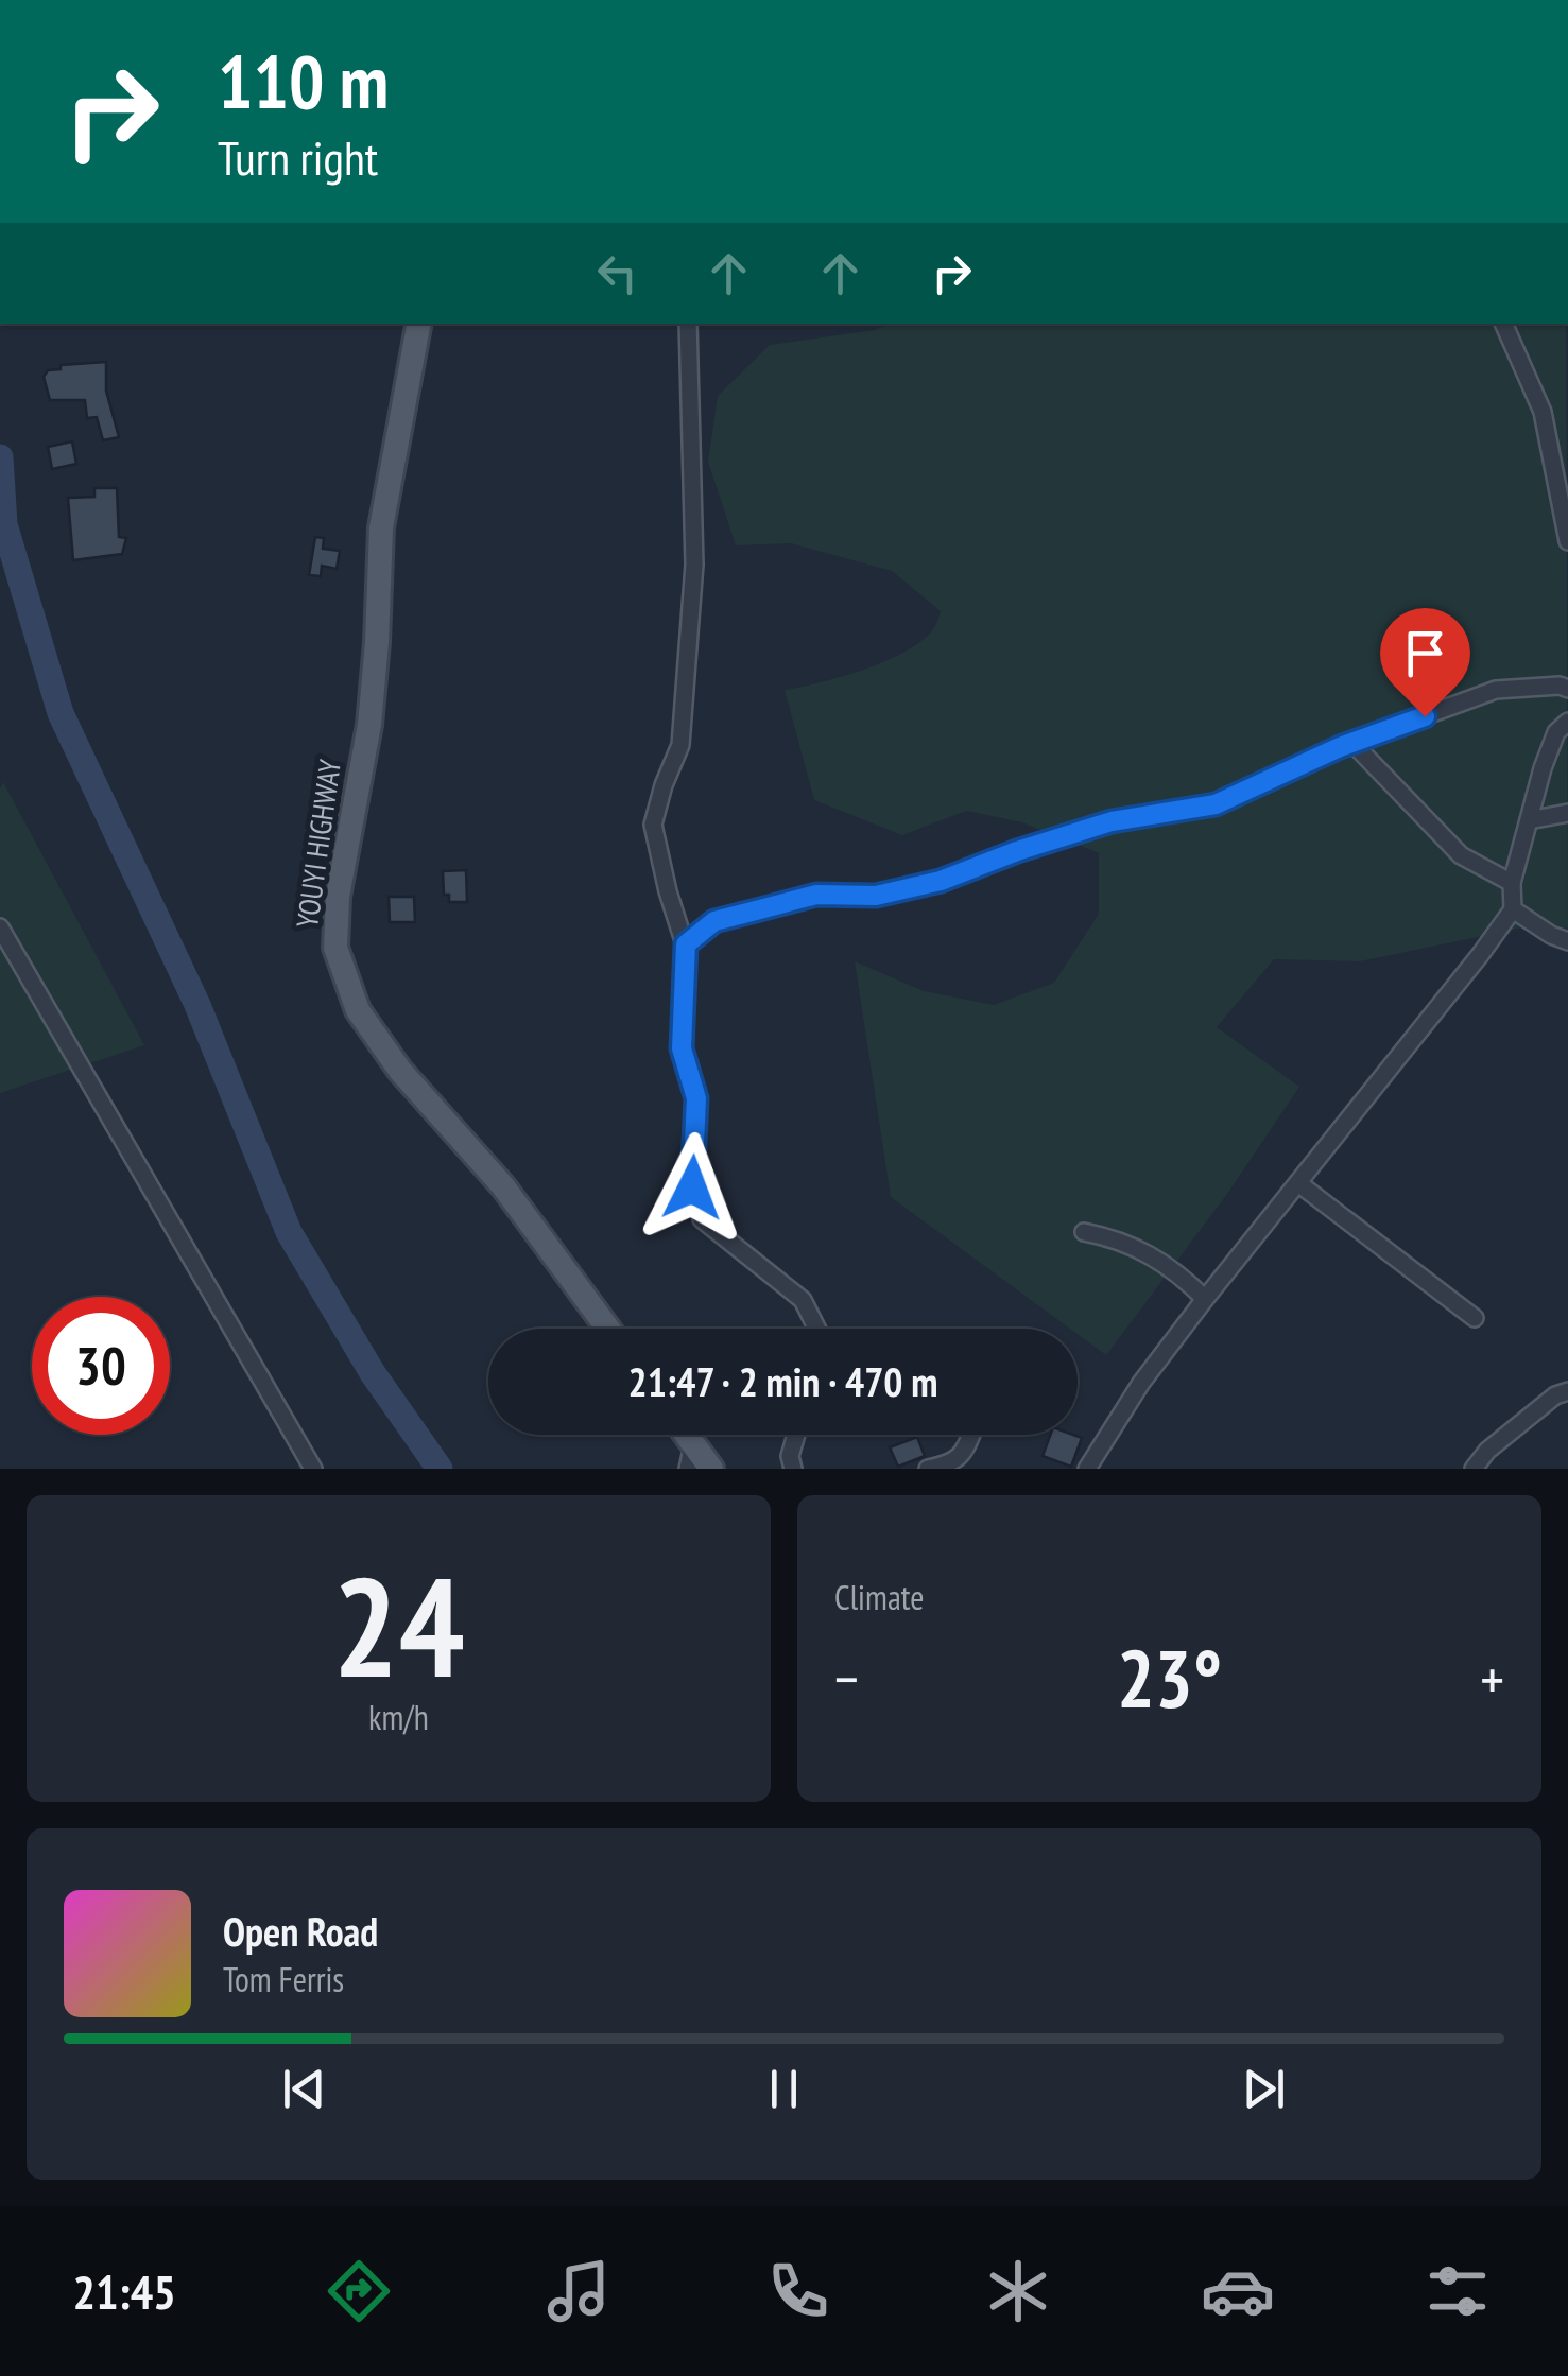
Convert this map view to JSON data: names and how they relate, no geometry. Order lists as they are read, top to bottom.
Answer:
{
  "streets": {
    "main road": ["YOUYI HIGHWAY"]
  },
  "page": {
    "turn": ["110 m", "Turn right"],
    "limit": "30",
    "trip": "21:47 · 2 min · 470 m",
    "tile": [
      ["24", "km/h"],
      "Climate"
    ],
    "heat": ["−", "23°", "+"],
    "song": ["Open Road", "Tom Ferris"],
    "tabs": "21:45"
  }
}
